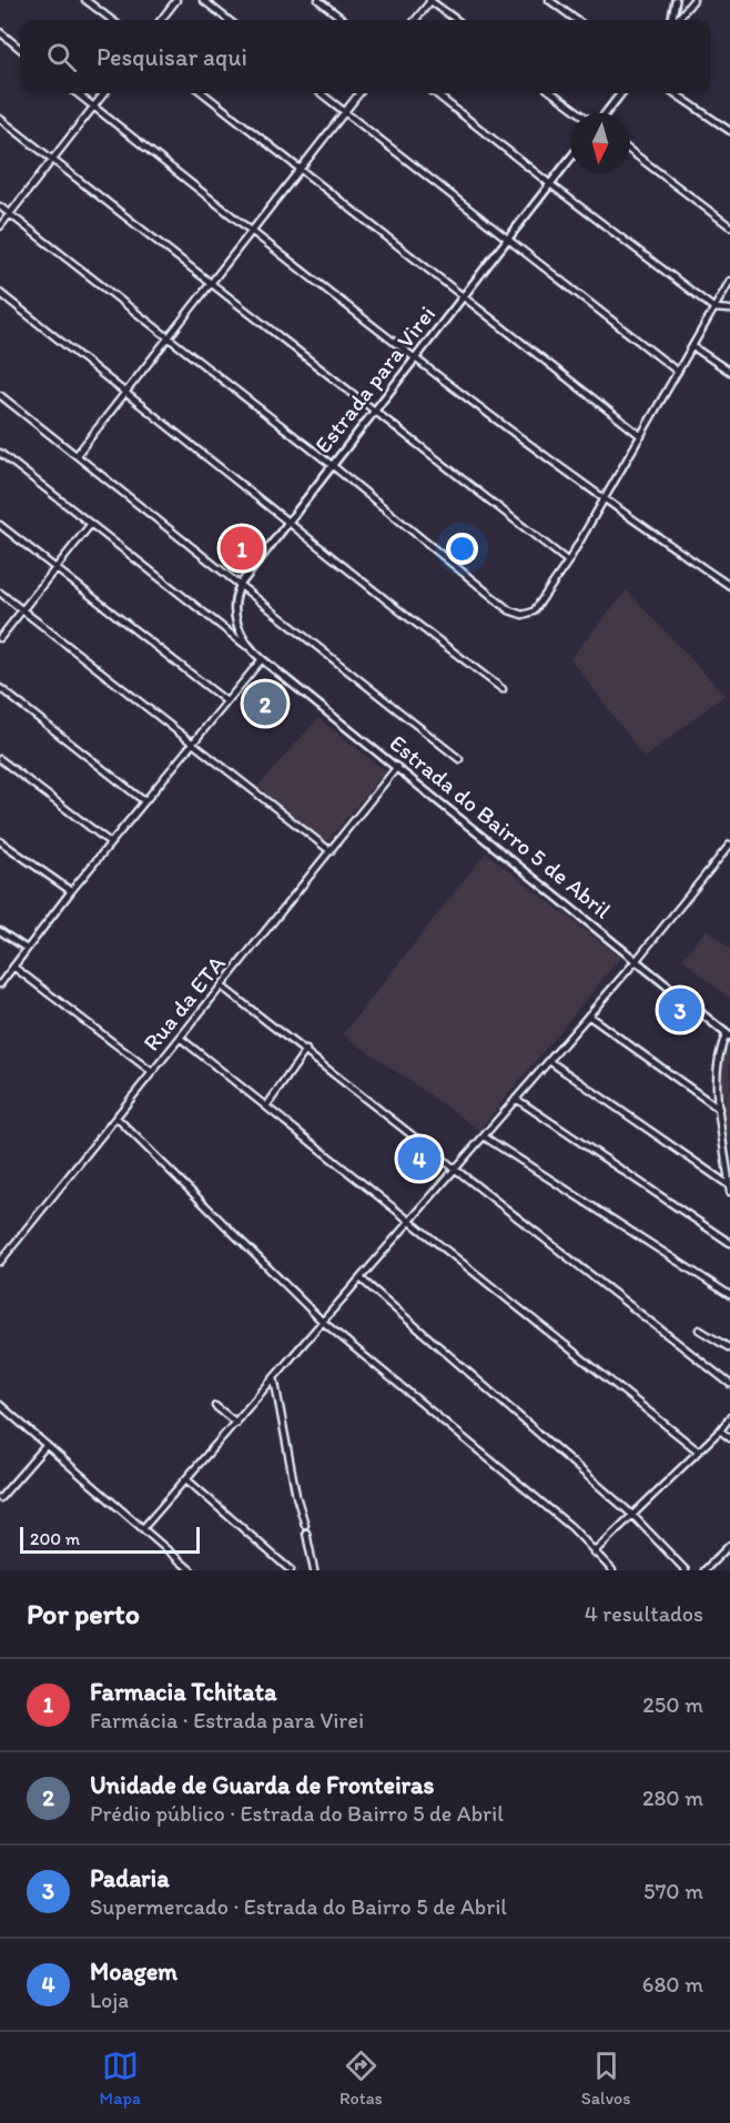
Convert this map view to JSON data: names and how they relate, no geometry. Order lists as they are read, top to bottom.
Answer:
{
  "streets": {
    "street": ["Estrada para Virei", "Estrada do Bairro 5 de Abril", "Rua da ETA"]
  },
  "crossings": [
    ["Estrada do Bairro 5 de Abril", "Rua da ETA"]
  ],
  "scale_bar": "200 m",
  "north": "bottom",
  "page": {
    "search": "Pesquisar aqui",
    "pins": [
      "1",
      "2",
      "3",
      "4"
    ],
    "scale": "200 m",
    "heading": ["Por perto", "4 resultados"],
    "list": [
      {
        "mark": "1",
        "name": "Farmacia Tchitata",
        "note": "Farmácia · Estrada para Virei",
        "value": "250 m"
      },
      {
        "mark": "2",
        "name": "Unidade de Guarda de Fronteiras",
        "note": "Prédio público · Estrada do Bairro 5 de Abril",
        "value": "280 m"
      },
      {
        "mark": "3",
        "name": "Padaria",
        "note": "Supermercado · Estrada do Bairro 5 de Abril",
        "value": "570 m"
      },
      {
        "mark": "4",
        "name": "Moagem",
        "note": "Loja",
        "value": "680 m"
      }
    ],
    "nav": ["Mapa", "Rotas", "Salvos"]
  }
}
